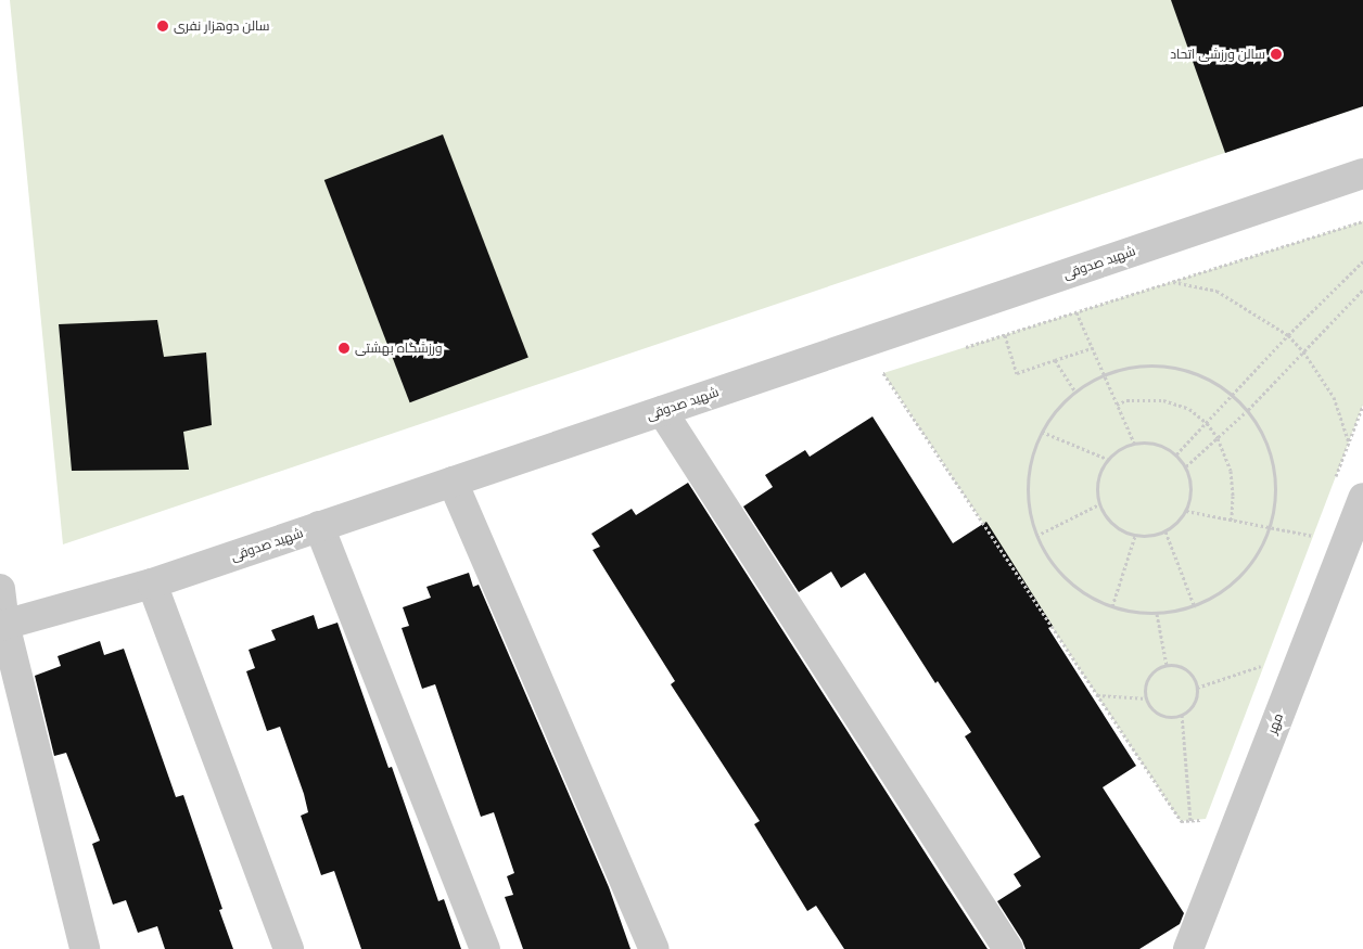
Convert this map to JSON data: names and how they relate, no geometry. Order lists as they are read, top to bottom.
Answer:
{
  "streets": {
    "street": ["شهید صدوقی", "مهر"]
  },
  "places": ["سالن دوهزار نفری", "سالن ورزشی اتحاد", "ورزشگاه بهشتی"]
}
